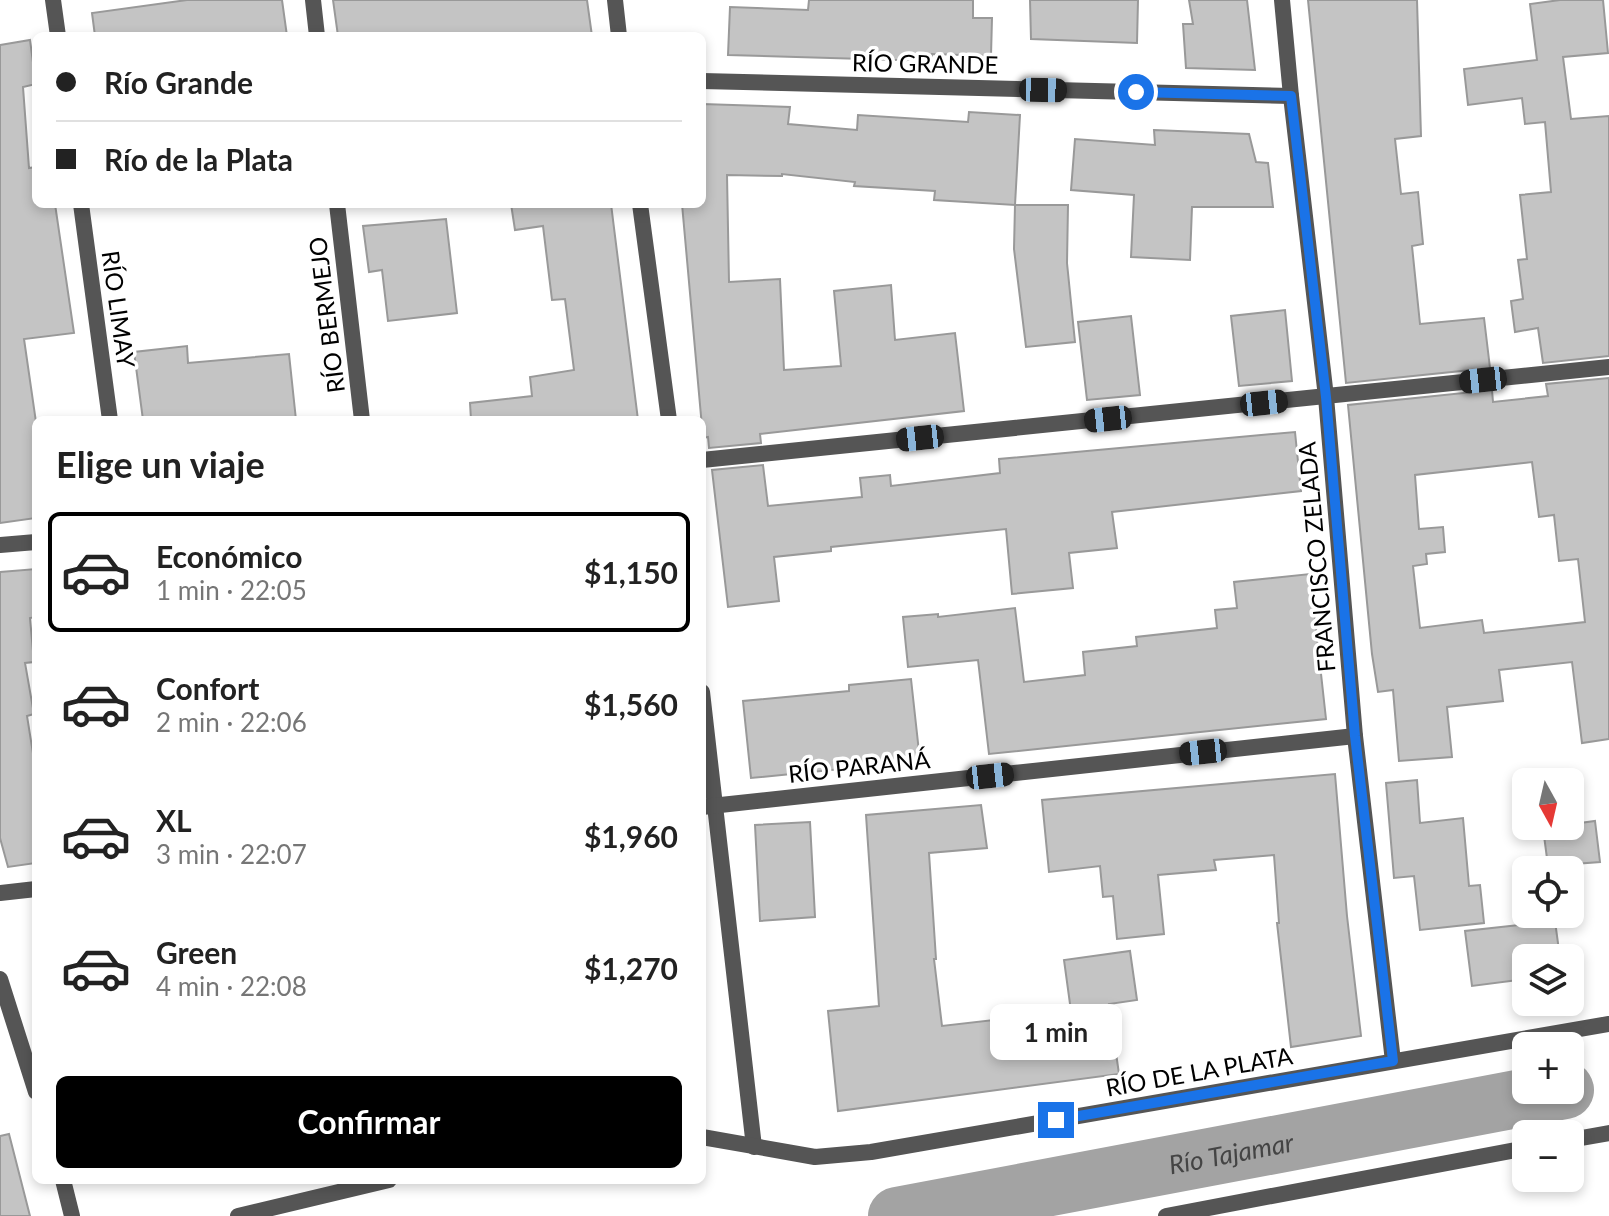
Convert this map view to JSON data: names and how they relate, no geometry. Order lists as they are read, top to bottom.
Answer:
{
  "streets": {
    "street": [
      "RÍO GRANDE",
      "RÍO LIMAY",
      "RÍO BERMEJO",
      "FRANCISCO ZELADA",
      "RÍO PARANÁ",
      "RÍO DE LA PLATA"
    ]
  },
  "crossings": [
    ["RÍO GRANDE", "FRANCISCO ZELADA"],
    ["FRANCISCO ZELADA", "RÍO PARANÁ"],
    ["FRANCISCO ZELADA", "RÍO DE LA PLATA"]
  ],
  "water": ["Río Tajamar"],
  "north": "bottom",
  "page": {
    "banner": ["Río Grande", "Río de la Plata"],
    "heading": "Elige un viaje",
    "list": [
      {
        "name": "Económico",
        "note": "1 min · 22:05",
        "value": "$1,150"
      },
      {
        "name": "Confort",
        "note": "2 min · 22:06",
        "value": "$1,560"
      },
      {
        "name": "XL",
        "note": "3 min · 22:07",
        "value": "$1,960"
      },
      {
        "name": "Green",
        "note": "4 min · 22:08",
        "value": "$1,270"
      }
    ],
    "map_buttons": ["+", "−"],
    "bubble": "1 min",
    "buttons": "Confirmar"
  }
}
